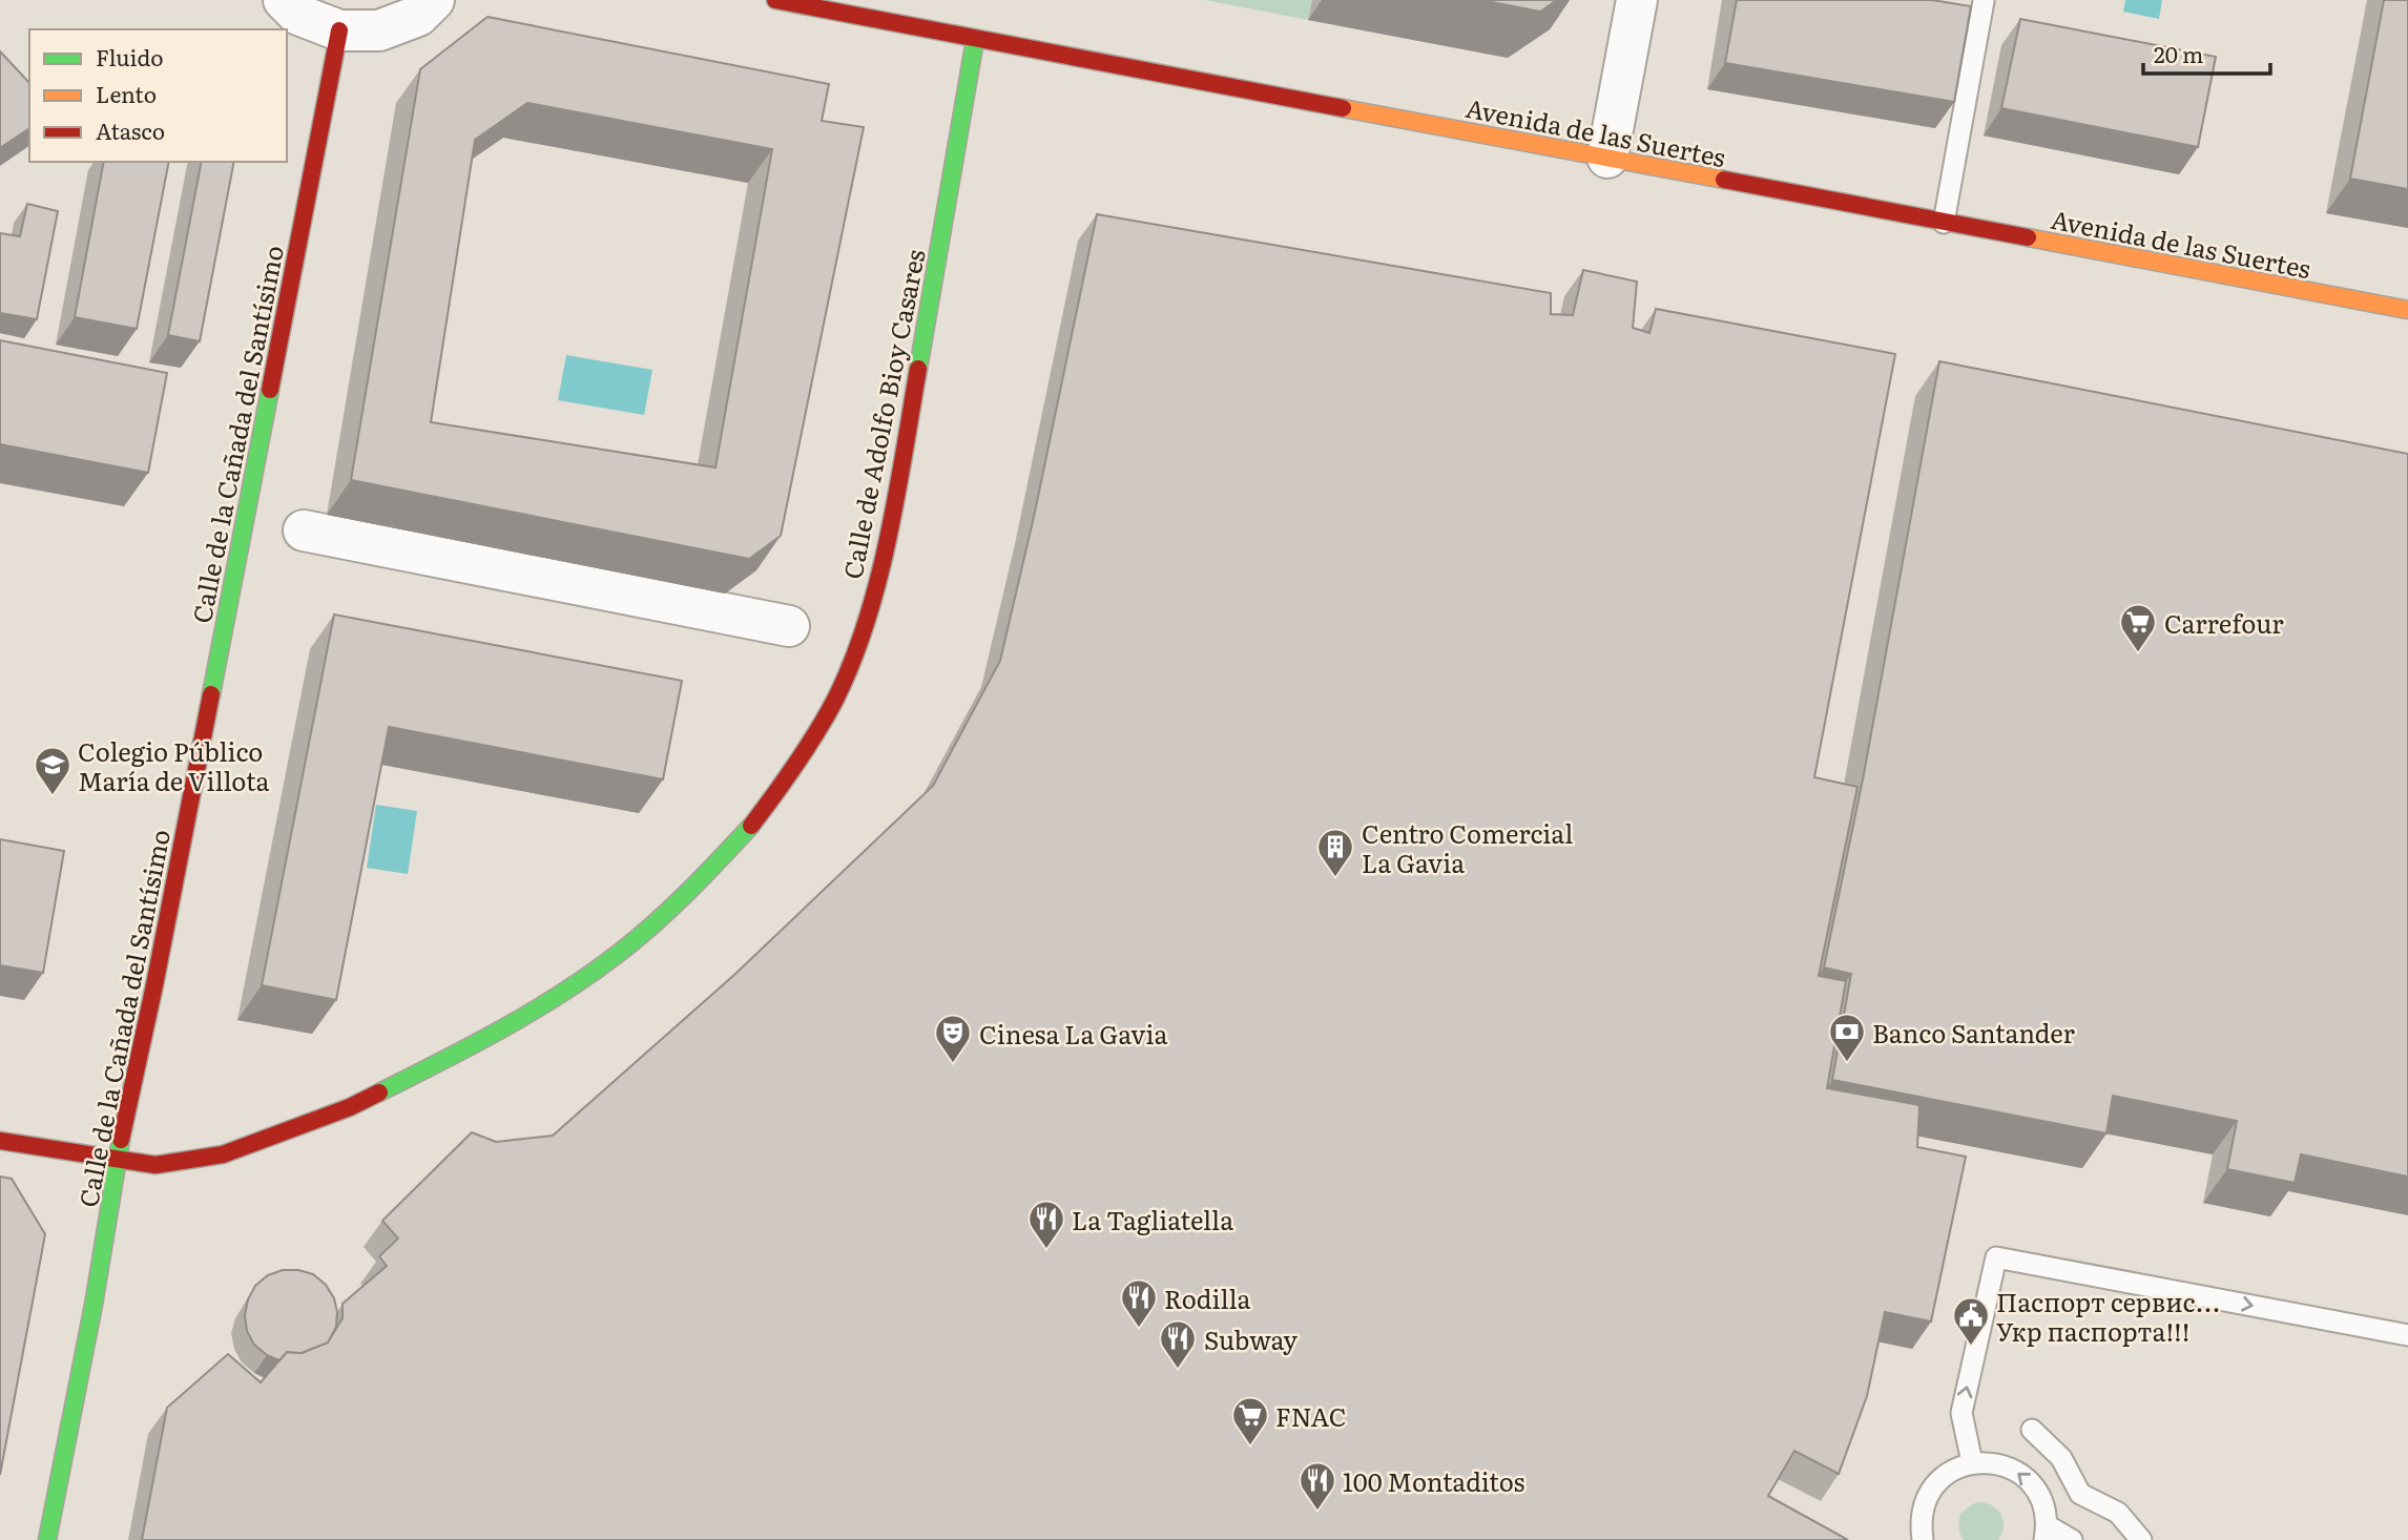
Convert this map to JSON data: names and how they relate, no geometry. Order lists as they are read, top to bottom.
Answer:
{
  "streets": {
    "street": ["Avenida de las Suertes", "Calle de Adolfo Bioy Casares", "Calle de la Cañada del Santísimo"]
  },
  "crossings": [
    ["Avenida de las Suertes", "Calle de Adolfo Bioy Casares"],
    ["Calle de Adolfo Bioy Casares", "Calle de la Cañada del Santísimo"]
  ],
  "places": {
    "supermarket": ["Carrefour", "FNAC"],
    "school or university": ["Colegio Público María de Villota"],
    "building": ["Centro Comercial La Gavia"],
    "bank": ["Banco Santander"],
    "theatre": ["Cinesa La Gavia"],
    "restaurant": [
      "La Tagliatella",
      "Rodilla",
      "Subway",
      "100 Montaditos"
    ],
    "public building": ["Паспорт сервис... Укр паспорта!!!"]
  },
  "legend": ["Fluido", "Lento", "Atasco"],
  "scale_bar": "20 m"
}
